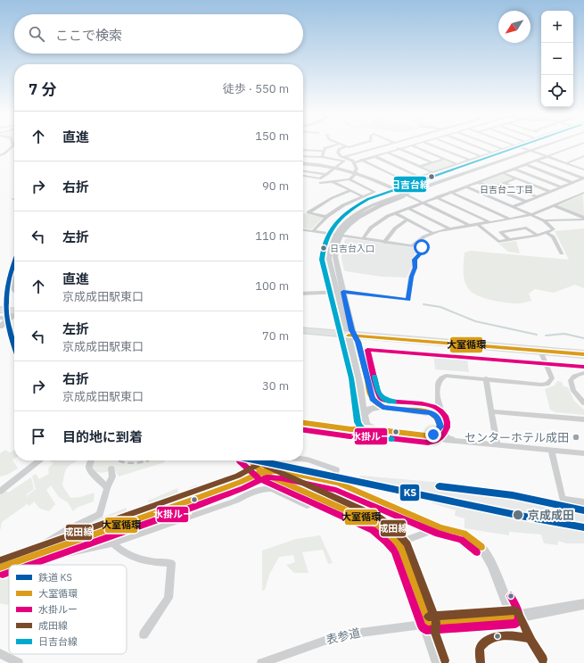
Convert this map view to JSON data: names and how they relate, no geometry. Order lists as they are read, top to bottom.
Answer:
{
  "streets": {
    "street": ["表参道"]
  },
  "districts": ["日吉台二丁目"],
  "places": ["日吉台入口", "センターホテル成田", "京成成田"],
  "lines": [
    "transit line 日吉台線",
    "rail line KS",
    "transit line 大室循環",
    "transit line 水掛ルー",
    "transit line 成田線"
  ],
  "legend": [
    "鉄道 KS",
    "大室循環",
    "水掛ルー",
    "成田線",
    "日吉台線"
  ],
  "north": "bottom left",
  "page": {
    "map_buttons": ["+", "−"],
    "search": "ここで検索",
    "heading": ["7 分", "徒歩 · 550 m"],
    "list": [
      ["直進", "150 m"],
      ["右折", "90 m"],
      ["左折", "110 m"],
      ["直進", "京成成田駅東口", "100 m"],
      ["左折", "京成成田駅東口", "70 m"],
      ["右折", "京成成田駅東口", "30 m"],
      "目的地に到着"
    ]
  }
}
